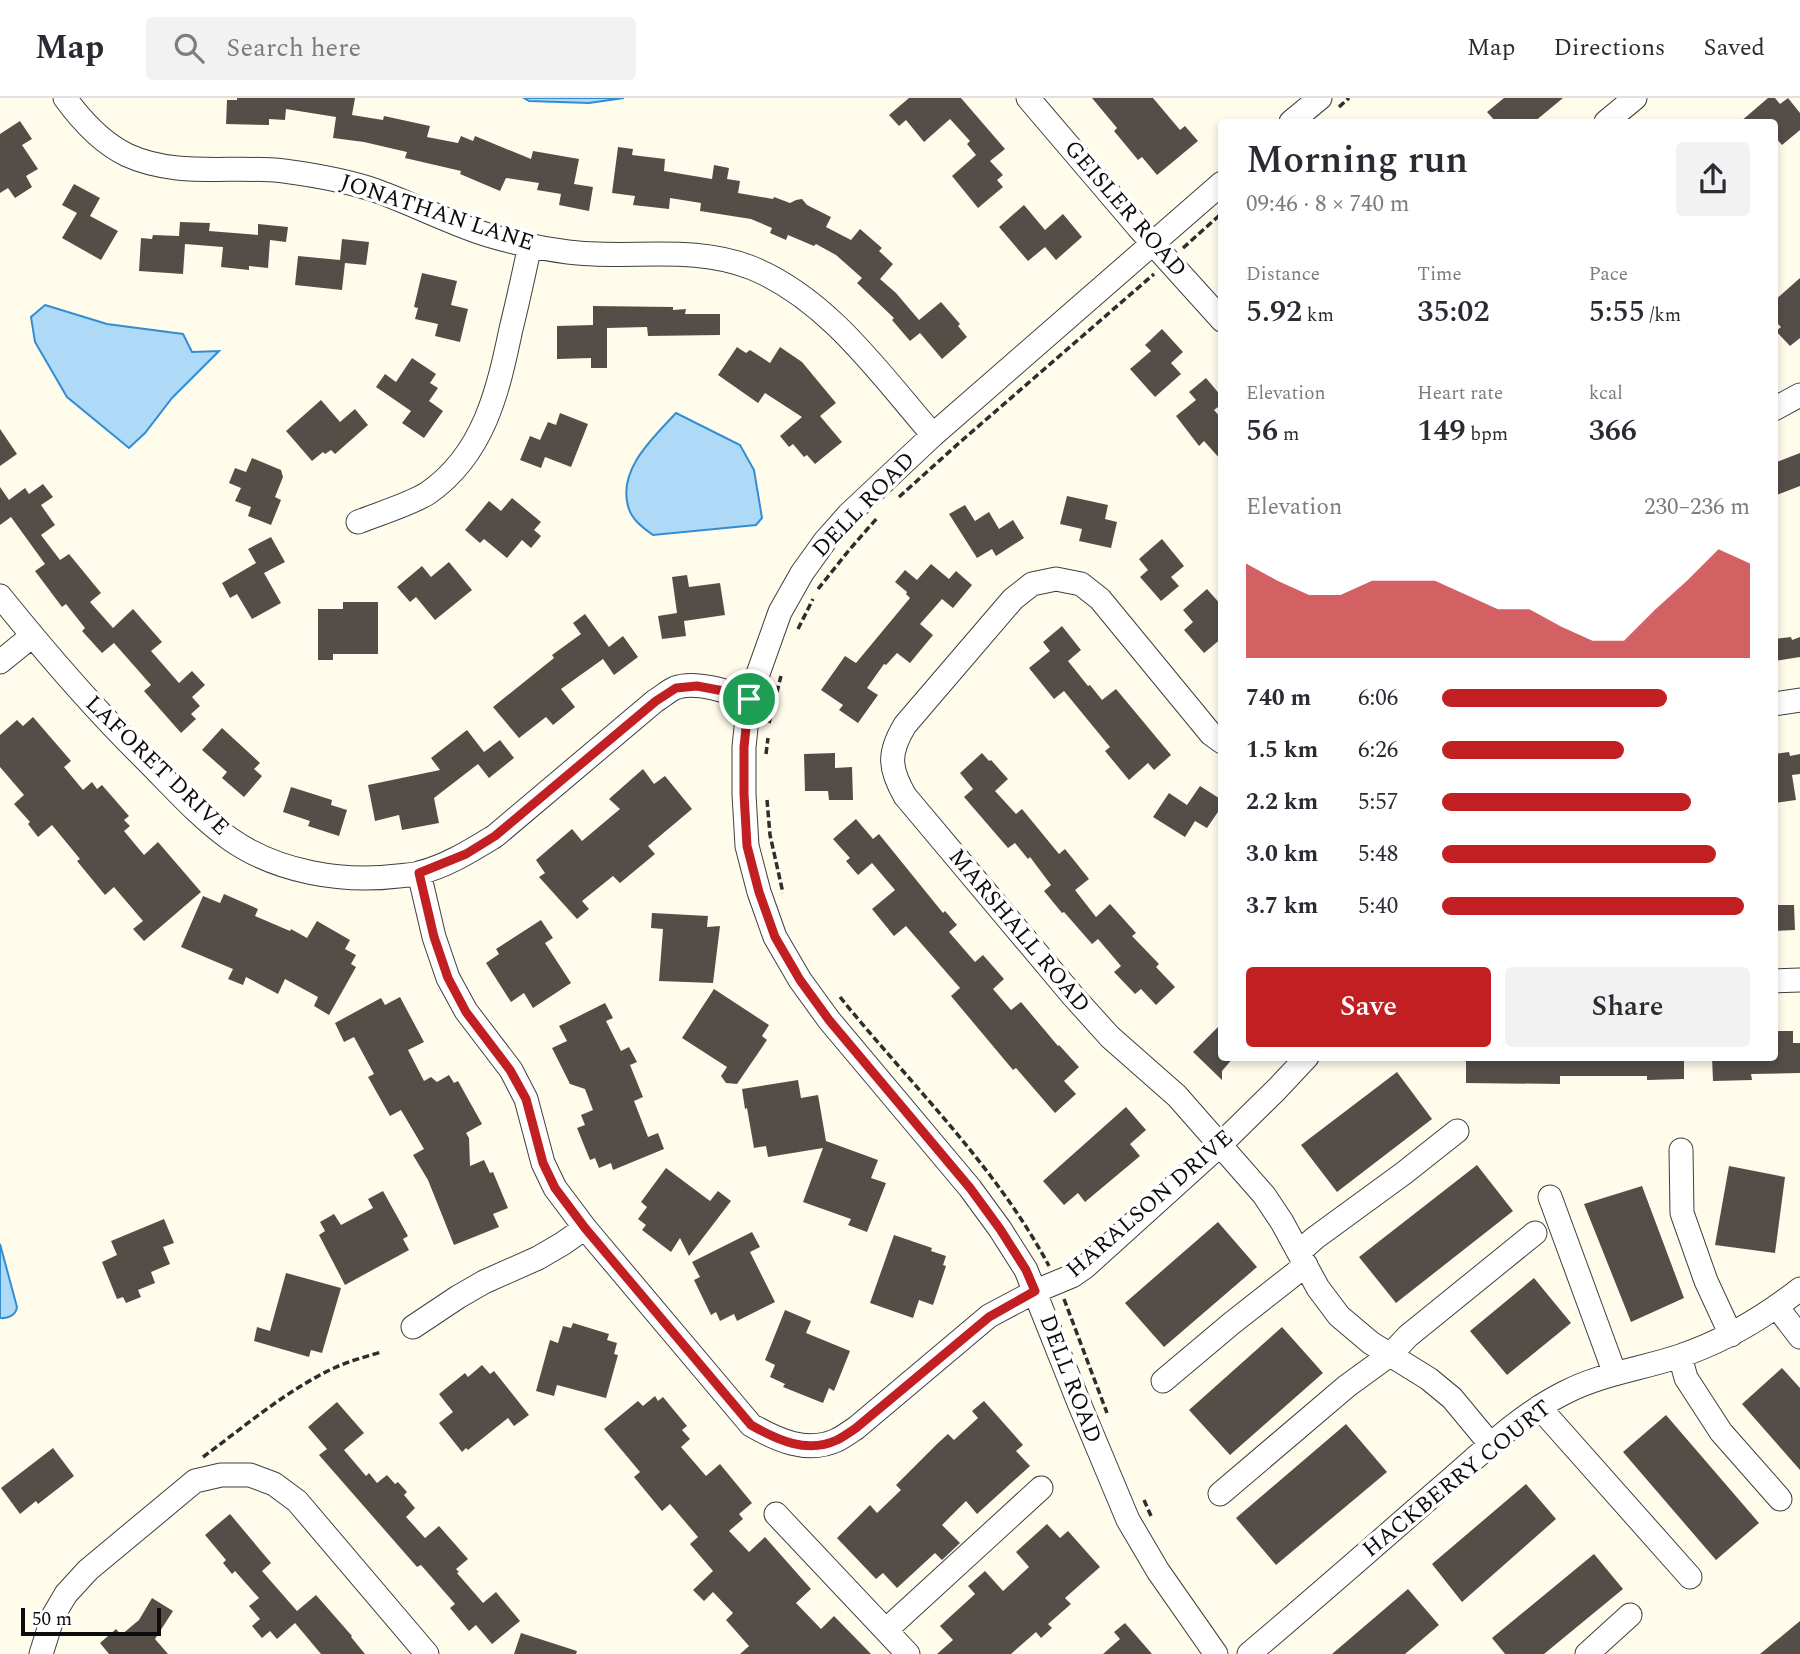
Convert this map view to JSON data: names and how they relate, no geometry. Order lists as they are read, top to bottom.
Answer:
{
  "streets": {
    "street": [
      "GEISLER ROAD",
      "JONATHAN LANE",
      "DELL ROAD",
      "LAFORET DRIVE",
      "MARSHALL ROAD",
      "HARALSON DRIVE",
      "HACKBERRY COURT"
    ]
  },
  "crossings": [
    ["GEISLER ROAD", "DELL ROAD"],
    ["JONATHAN LANE", "DELL ROAD"],
    ["DELL ROAD", "LAFORET DRIVE"],
    ["DELL ROAD", "HARALSON DRIVE"],
    ["LAFORET DRIVE", "HARALSON DRIVE"],
    ["MARSHALL ROAD", "HARALSON DRIVE"],
    ["MARSHALL ROAD", "HACKBERRY COURT"]
  ],
  "scale_bar": "50 m",
  "page": {
    "header": "Map",
    "search": "Search here",
    "nav": ["Map", "Directions", "Saved"],
    "heading": ["Morning run", "09:46 · 8 × 740 m"],
    "stats": [
      ["Distance", "5.92 km"],
      ["Time", "35:02"],
      ["Pace", "5:55 /km"],
      ["Elevation", "56 m"],
      ["Heart rate", "149 bpm"],
      ["kcal", "366"]
    ],
    "chart": ["Elevation", "230–236 m"],
    "list": [
      {
        "name": "740 m",
        "note": "6:06"
      },
      {
        "name": "1.5 km",
        "note": "6:26"
      },
      {
        "name": "2.2 km",
        "note": "5:57"
      },
      {
        "name": "3.0 km",
        "note": "5:48"
      },
      {
        "name": "3.7 km",
        "note": "5:40"
      }
    ],
    "buttons": ["Save", "Share"],
    "scale": "50 m"
  }
}
